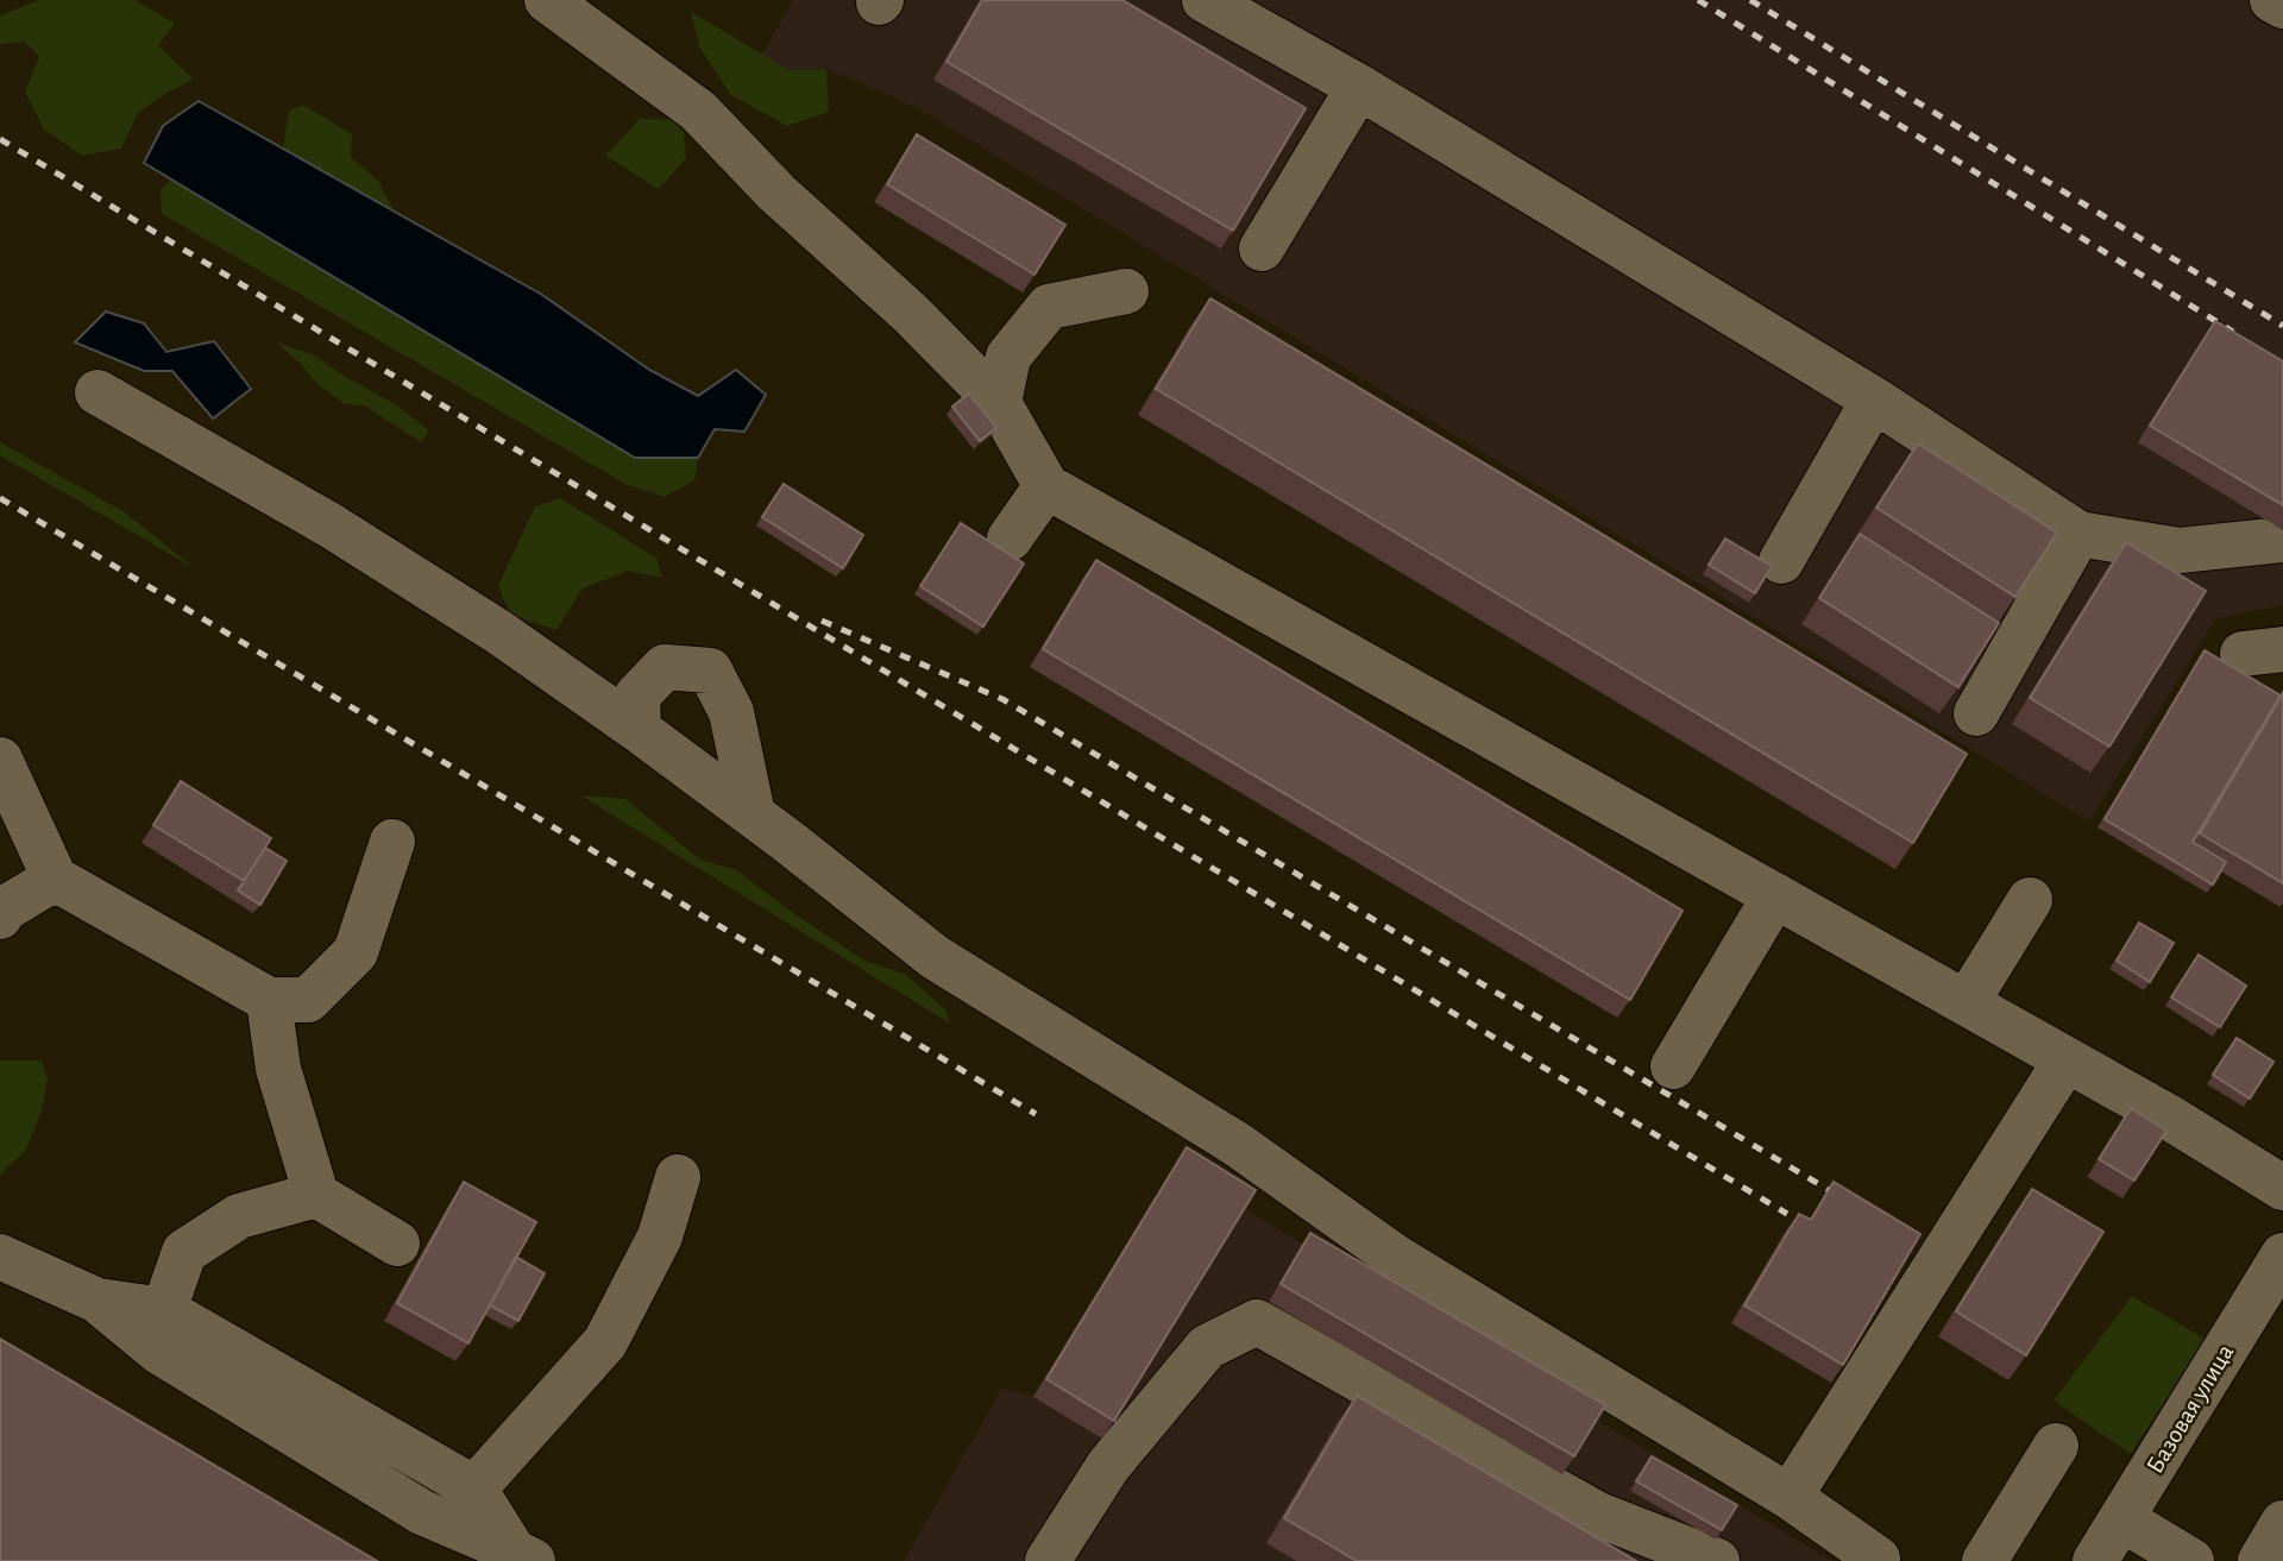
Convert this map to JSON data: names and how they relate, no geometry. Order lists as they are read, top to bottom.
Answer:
{
  "streets": {
    "street": ["Базовая улица"]
  }
}
